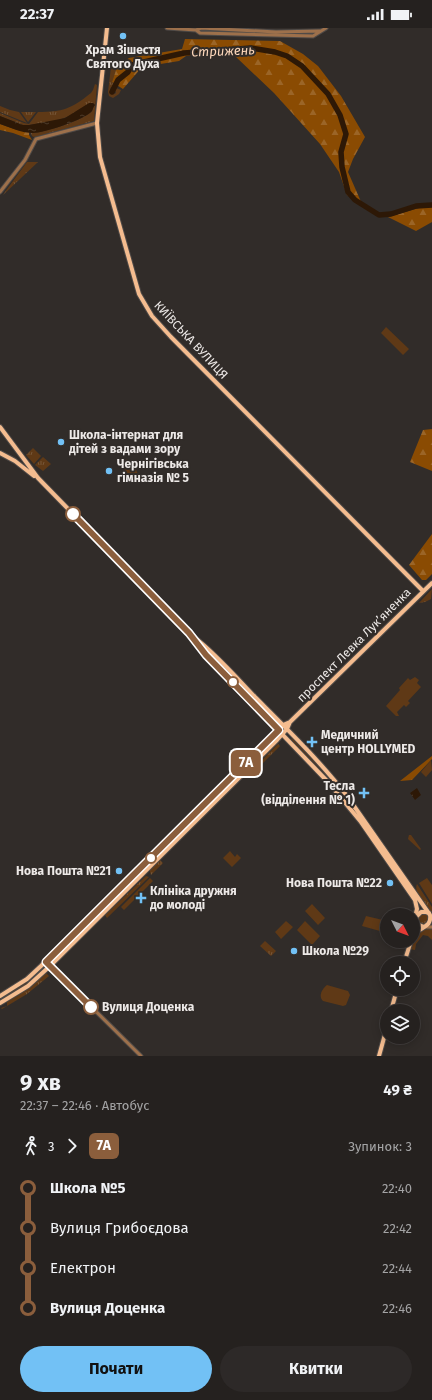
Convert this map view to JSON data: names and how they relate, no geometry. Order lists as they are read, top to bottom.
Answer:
{
  "streets": {
    "main road": ["КИЇВСЬКА ВУЛИЦЯ", "проспект Левка Лукʼяненка"]
  },
  "crossings": [
    ["КИЇВСЬКА ВУЛИЦЯ", "проспект Левка Лукʼяненка"]
  ],
  "water": ["Стрижень"],
  "places": {
    "other": [
      "Храм Зішестя Святого Духа",
      "Школа-інтернат для дітей з вадами зору",
      "Чернігівська гімназія № 5",
      "Нова Пошта №21",
      "Нова Пошта №22",
      "Школа №29",
      "Вулиця Доценка"
    ],
    "health": ["Медичний центр HOLLYMED", "Тесла (відділення № 1)", "Клініка дружня до молоді"]
  },
  "lines": ["bus line 7А"],
  "north": "bottom right",
  "page": {
    "status": "22:37",
    "on_map": "7А",
    "heading": ["9 хв", "22:37 – 22:46 · Автобус", "49 ₴"],
    "legs": ["3", "7А", "Зупинок: 3"],
    "list": [
      {
        "name": "Школа №5",
        "value": "22:40"
      },
      {
        "name": "Вулиця Грибоєдова",
        "value": "22:42"
      },
      {
        "name": "Електрон",
        "value": "22:44"
      },
      {
        "name": "Вулиця Доценка",
        "value": "22:46"
      }
    ],
    "buttons": ["Почати", "Квитки"]
  }
}
